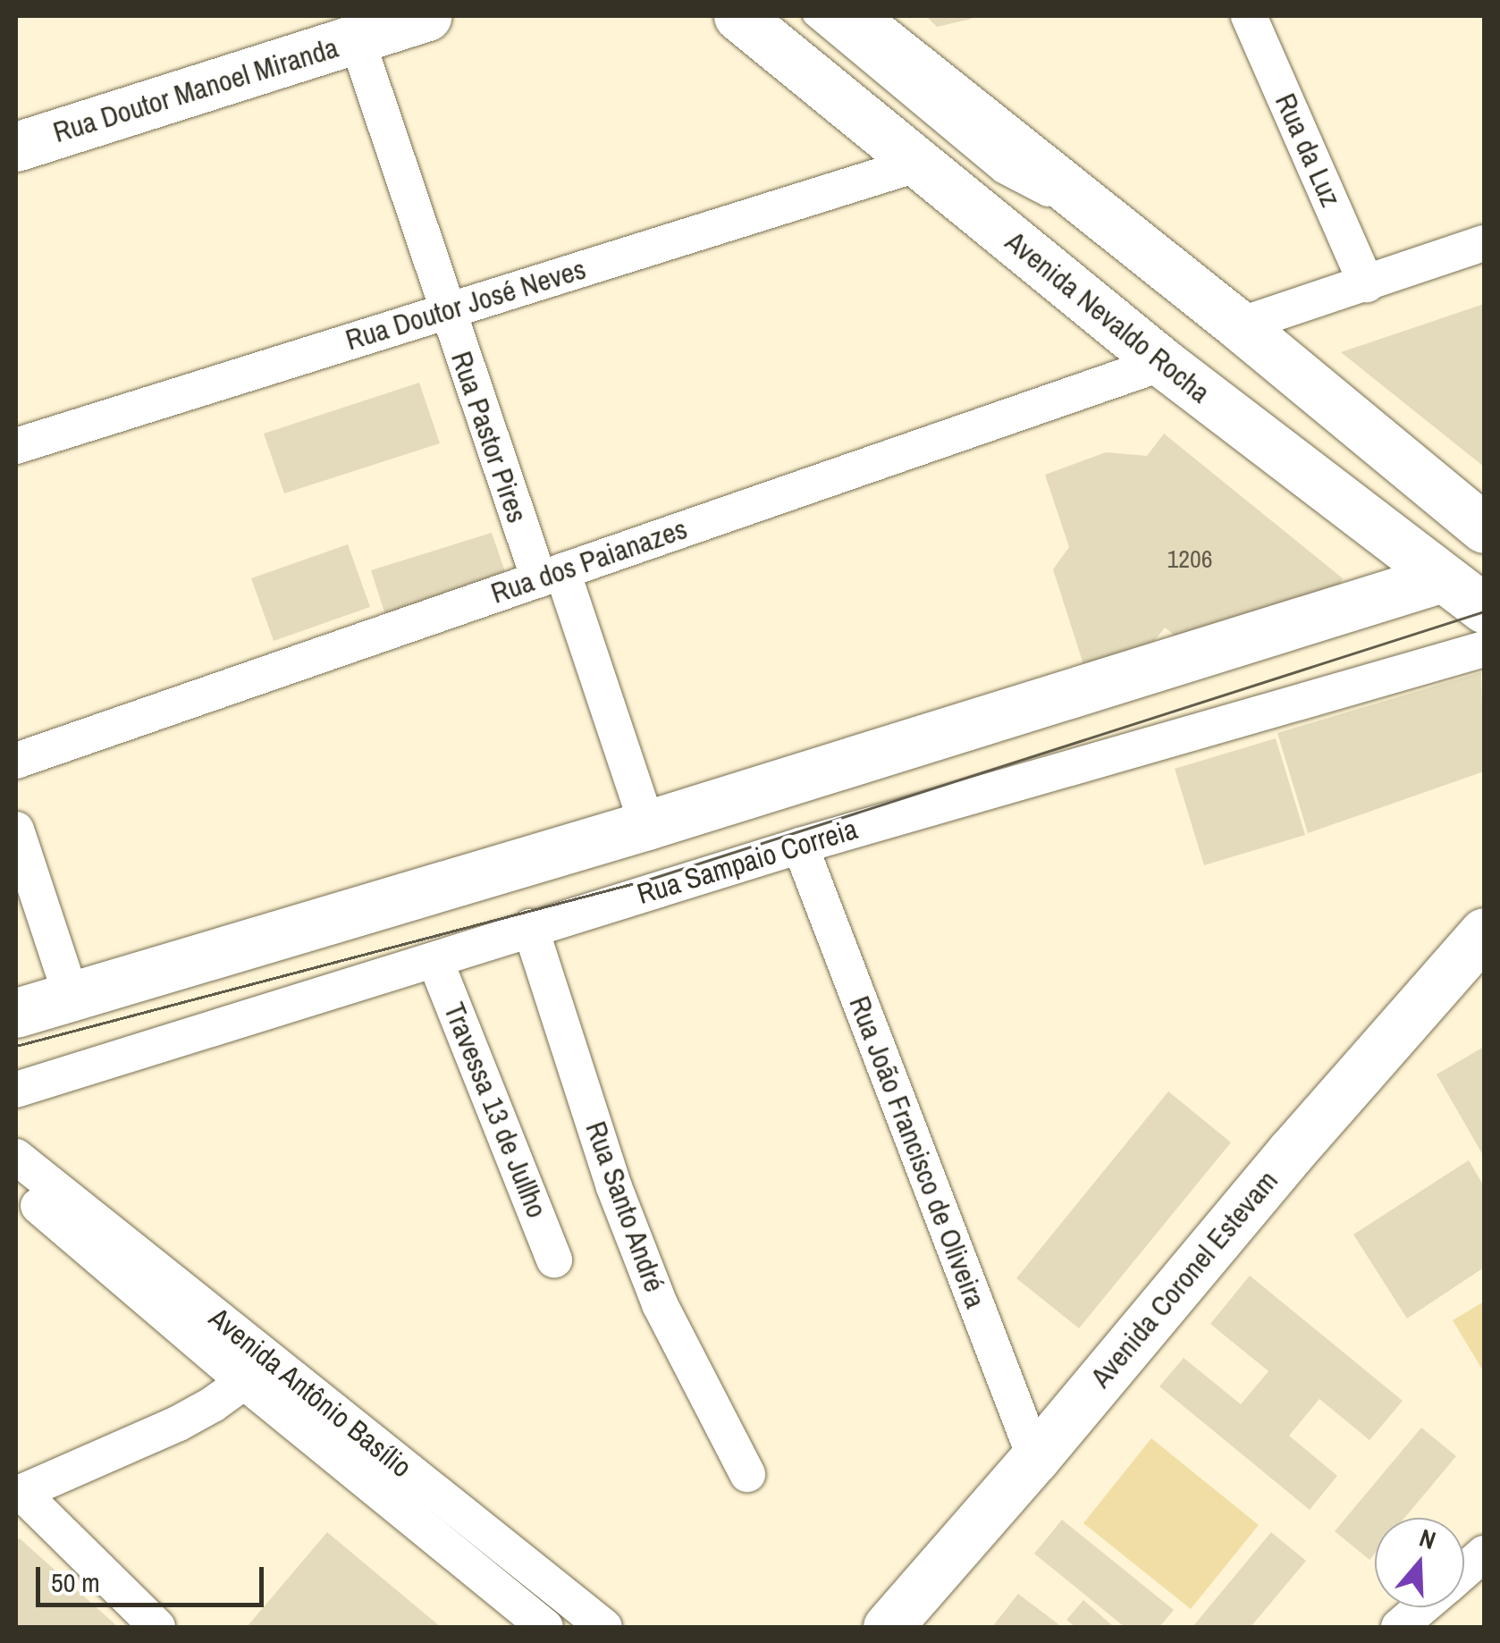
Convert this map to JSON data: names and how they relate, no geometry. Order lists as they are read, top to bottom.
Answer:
{
  "streets": {
    "main road": ["Rua Doutor Manoel Miranda", "Avenida Nevaldo Rocha", "Avenida Coronel Estevam"],
    "street": [
      "Rua da Luz",
      "Rua Doutor José Neves",
      "Rua Pastor Pires",
      "Rua dos Paianazes",
      "Rua Sampaio Correia",
      "Travessa 13 de Jullho",
      "Rua João Francisco de Oliveira",
      "Rua Santo André",
      "Avenida Antônio Basílio"
    ]
  },
  "crossings": [
    ["Rua Doutor Manoel Miranda", "Rua Pastor Pires"],
    ["Rua Doutor José Neves", "Avenida Nevaldo Rocha"],
    ["Rua Doutor José Neves", "Rua Pastor Pires"],
    ["Avenida Nevaldo Rocha", "Rua dos Paianazes"],
    ["Rua Pastor Pires", "Rua dos Paianazes"],
    ["Rua Sampaio Correia", "Travessa 13 de Jullho"],
    ["Rua Sampaio Correia", "Rua João Francisco de Oliveira"],
    ["Rua Sampaio Correia", "Rua Santo André"],
    ["Rua João Francisco de Oliveira", "Avenida Coronel Estevam"]
  ],
  "house_numbers": ["1206"],
  "scale_bar": "50 m",
  "north": "top"
}
